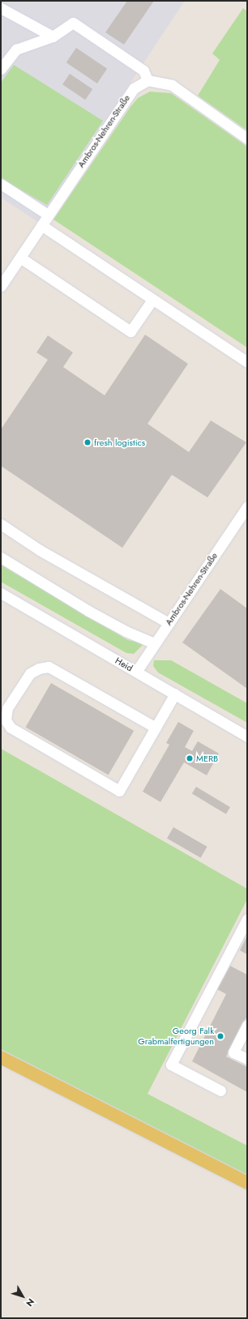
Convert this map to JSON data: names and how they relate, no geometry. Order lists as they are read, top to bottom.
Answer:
{
  "streets": {
    "street": ["Ambros-Nehren-Straße", "Heid"]
  },
  "crossings": [
    ["Ambros-Nehren-Straße", "Heid"]
  ],
  "places": ["fresh logistics", "MERB", "Georg Falk Grabmalfertigungen"],
  "north": "bottom right"
}
